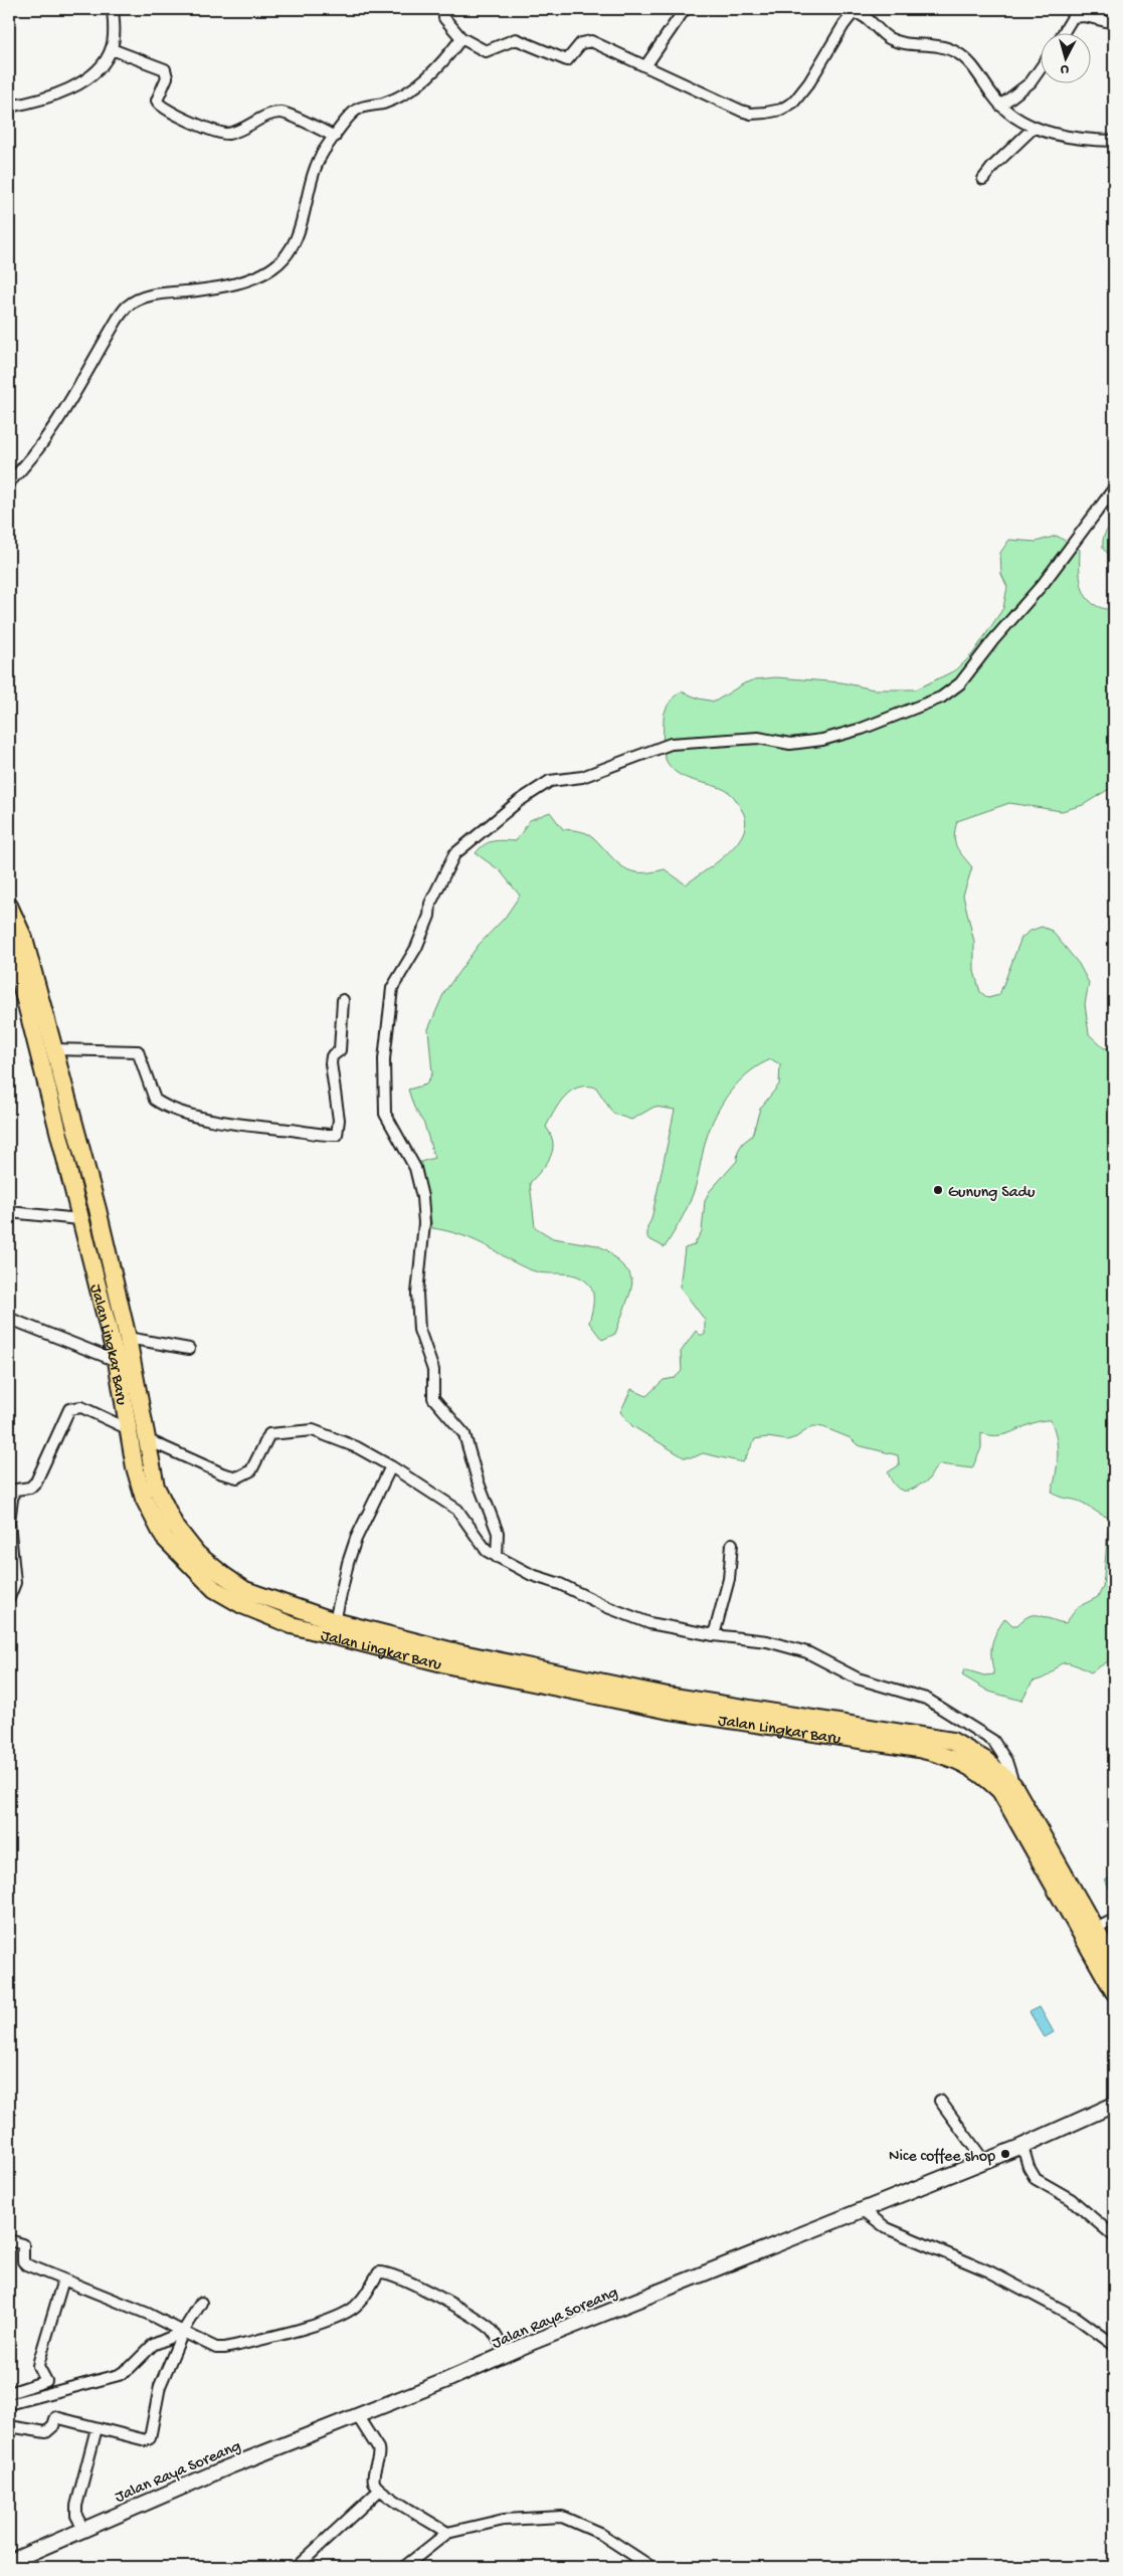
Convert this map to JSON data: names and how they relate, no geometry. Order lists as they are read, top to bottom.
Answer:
{
  "streets": {
    "highway": ["Jalan Lingkar Baru"],
    "main road": ["Jalan Raya Soreang"]
  },
  "places": ["Gunung Sadu", "Nice coffee shop"],
  "north": "bottom"
}
